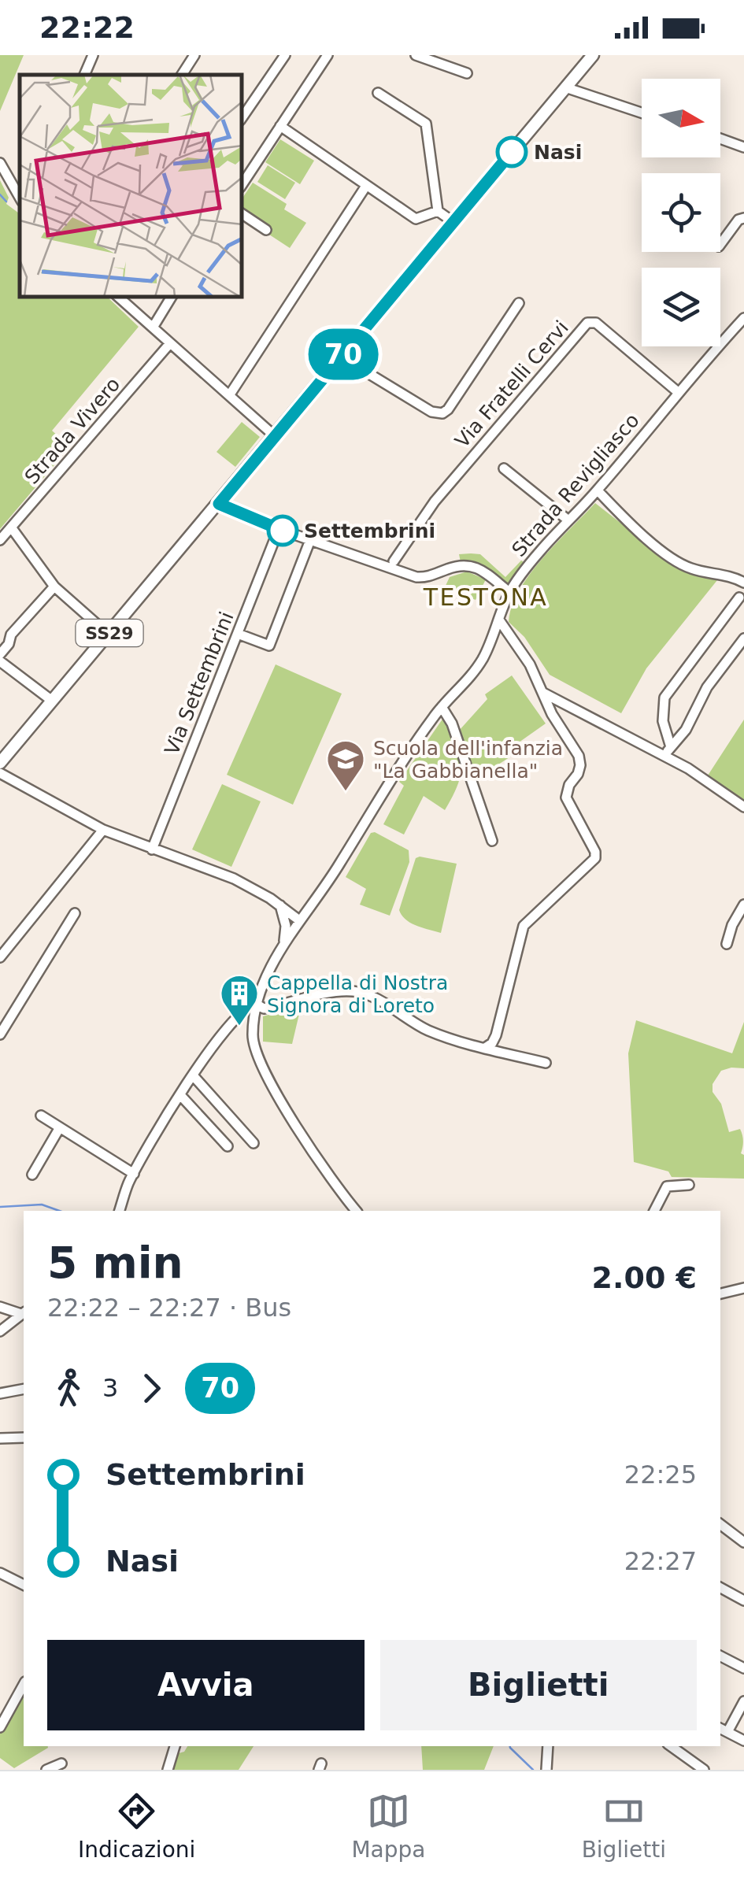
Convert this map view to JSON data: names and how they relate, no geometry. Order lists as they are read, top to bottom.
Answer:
{
  "streets": {
    "main road": ["SS29"],
    "street": [
      "Via Fratelli Cervi",
      "Strada Vivero",
      "Strada Revigliasco",
      "Via Settembrini"
    ]
  },
  "crossings": [
    ["Via Fratelli Cervi", "Strada Revigliasco"]
  ],
  "districts": ["TESTONA"],
  "places": {
    "other": ["Nasi", "Settembrini"],
    "school or university": ["Scuola dell'infanzia \"La Gabbianella\""],
    "building": ["Cappella di Nostra Signora di Loreto"]
  },
  "lines": ["bus line 70"],
  "north": "right",
  "page": {
    "status": "22:22",
    "on_map": "70",
    "heading": ["5 min", "22:22 – 22:27 · Bus", "2.00 €"],
    "legs": ["3", "70"],
    "list": [
      {
        "name": "Settembrini",
        "value": "22:25"
      },
      {
        "name": "Nasi",
        "value": "22:27"
      }
    ],
    "buttons": ["Avvia", "Biglietti"],
    "tabs": ["Indicazioni", "Mappa", "Biglietti"]
  }
}
